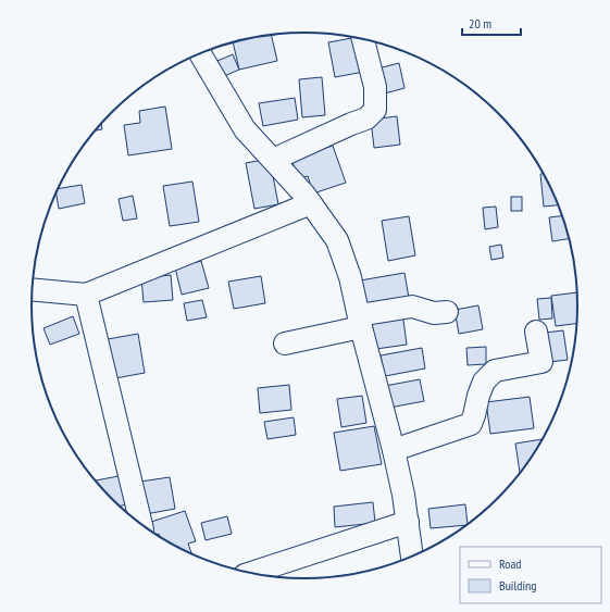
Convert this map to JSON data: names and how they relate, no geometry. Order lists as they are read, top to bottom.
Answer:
{
  "legend": ["Road", "Building"],
  "scale_bar": "20 m"
}
